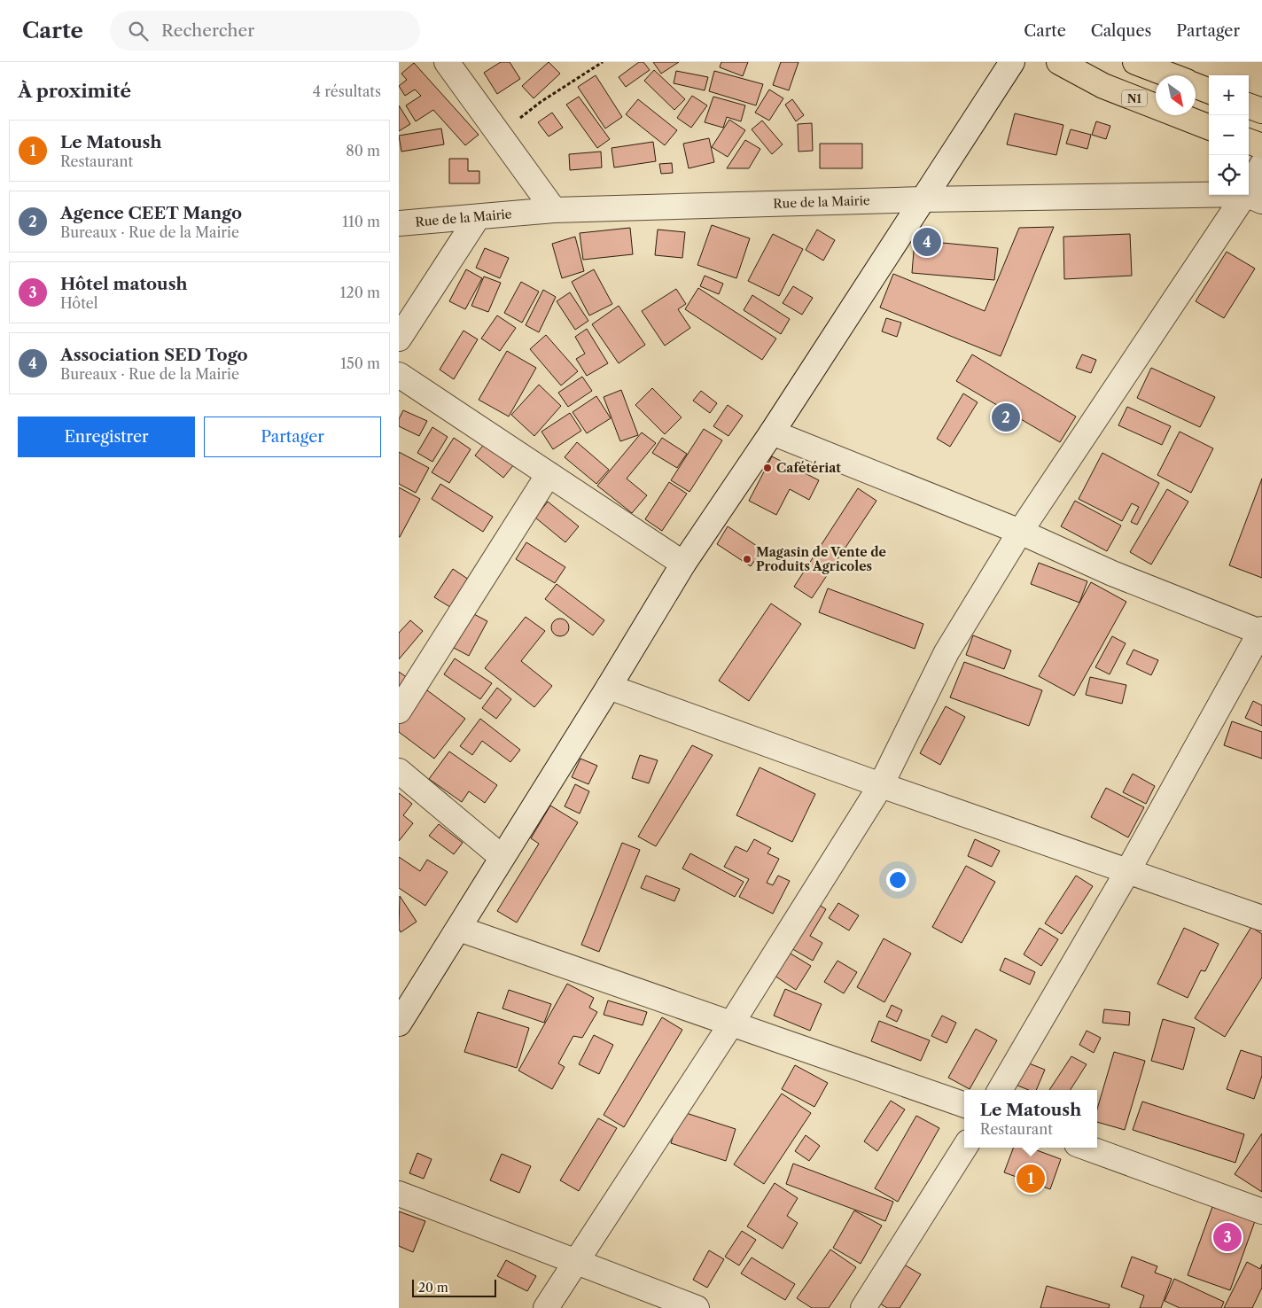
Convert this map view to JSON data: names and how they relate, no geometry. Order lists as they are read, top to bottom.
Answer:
{
  "streets": {
    "highway": ["N1"],
    "street": ["Rue de la Mairie"]
  },
  "places": ["Cafétériat", "Magasin de Vente de Produits Agricoles"],
  "scale_bar": "20 m",
  "north": "bottom right",
  "page": {
    "header": "Carte",
    "search": "Rechercher",
    "nav": ["Carte", "Calques", "Partager"],
    "heading": ["À proximité", "4 résultats"],
    "map_buttons": ["+", "−"],
    "list": [
      {
        "mark": "1",
        "name": "Le Matoush",
        "note": "Restaurant",
        "value": "80 m"
      },
      {
        "mark": "2",
        "name": "Agence CEET Mango",
        "note": "Bureaux · Rue de la Mairie",
        "value": "110 m"
      },
      {
        "mark": "3",
        "name": "Hôtel matoush",
        "note": "Hôtel",
        "value": "120 m"
      },
      {
        "mark": "4",
        "name": "Association SED Togo",
        "note": "Bureaux · Rue de la Mairie",
        "value": "150 m"
      }
    ],
    "pins": [
      "4",
      "2",
      "1",
      "3"
    ],
    "buttons": ["Enregistrer", "Partager"],
    "popup": ["Le Matoush", "Restaurant"],
    "scale": "20 m"
  }
}
